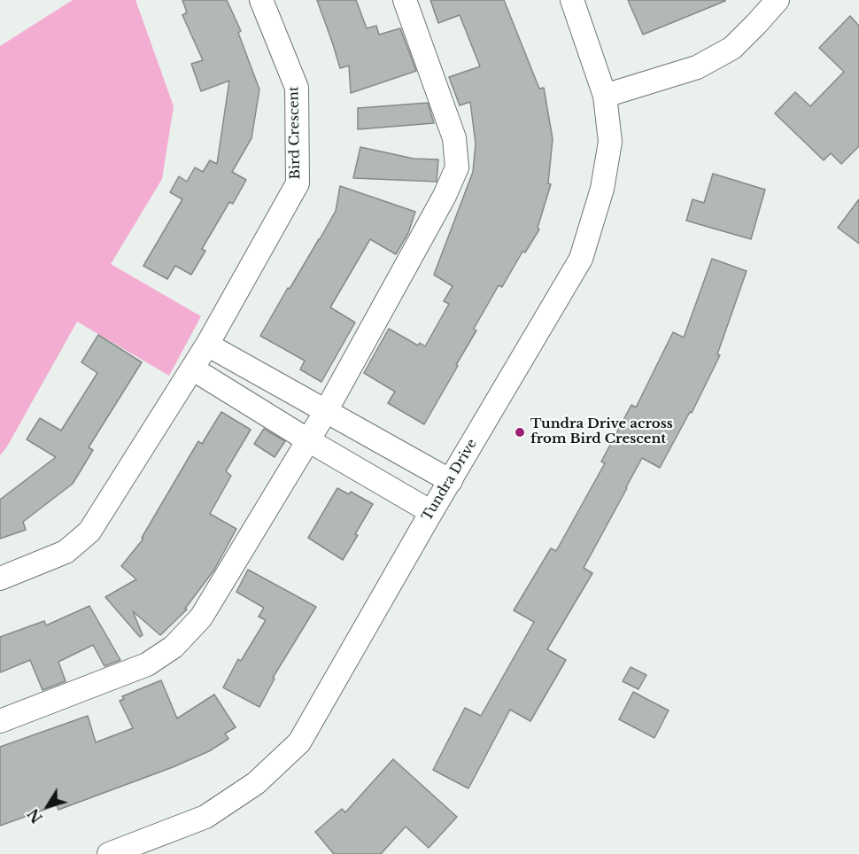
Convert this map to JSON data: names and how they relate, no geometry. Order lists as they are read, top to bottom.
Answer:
{
  "streets": {
    "street": ["Bird Crescent", "Tundra Drive"]
  },
  "places": ["Tundra Drive across from Bird Crescent"],
  "north": "bottom left"
}
